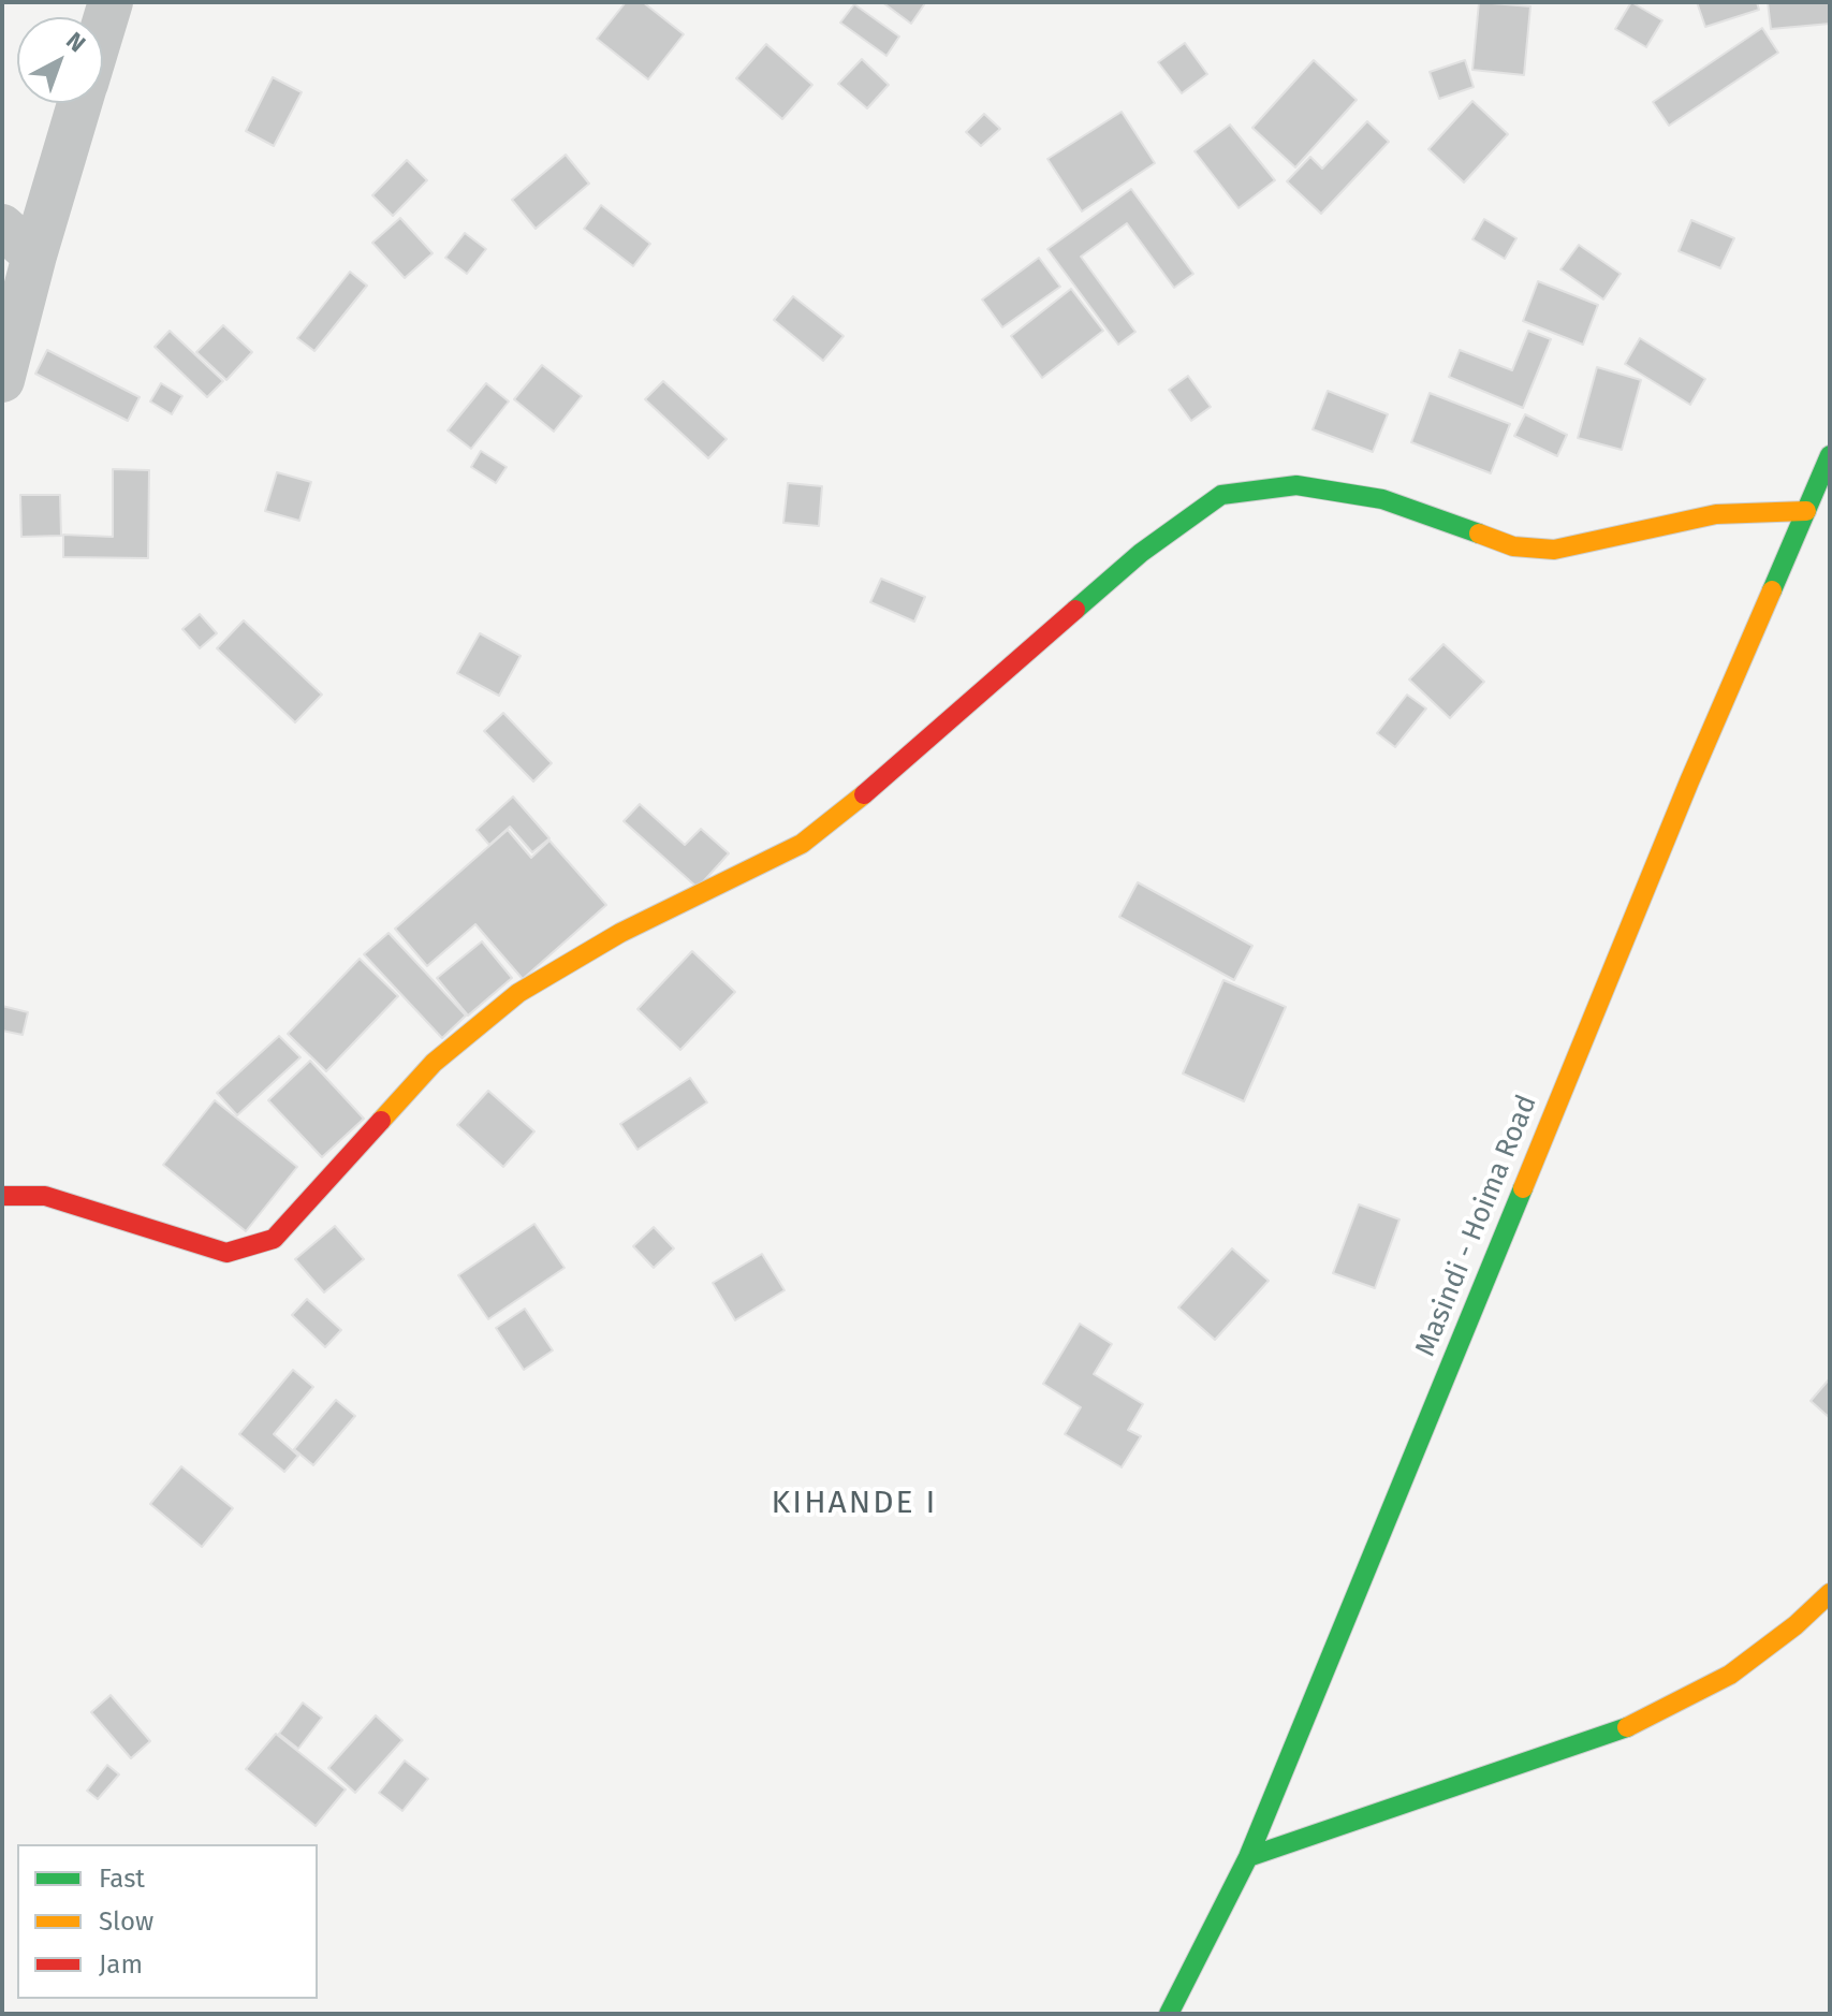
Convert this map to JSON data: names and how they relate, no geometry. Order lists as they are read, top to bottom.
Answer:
{
  "streets": {
    "street": ["Masindi - Hoima Road"]
  },
  "districts": ["KIHANDE I"],
  "legend": ["Fast", "Slow", "Jam"],
  "north": "top right"
}
